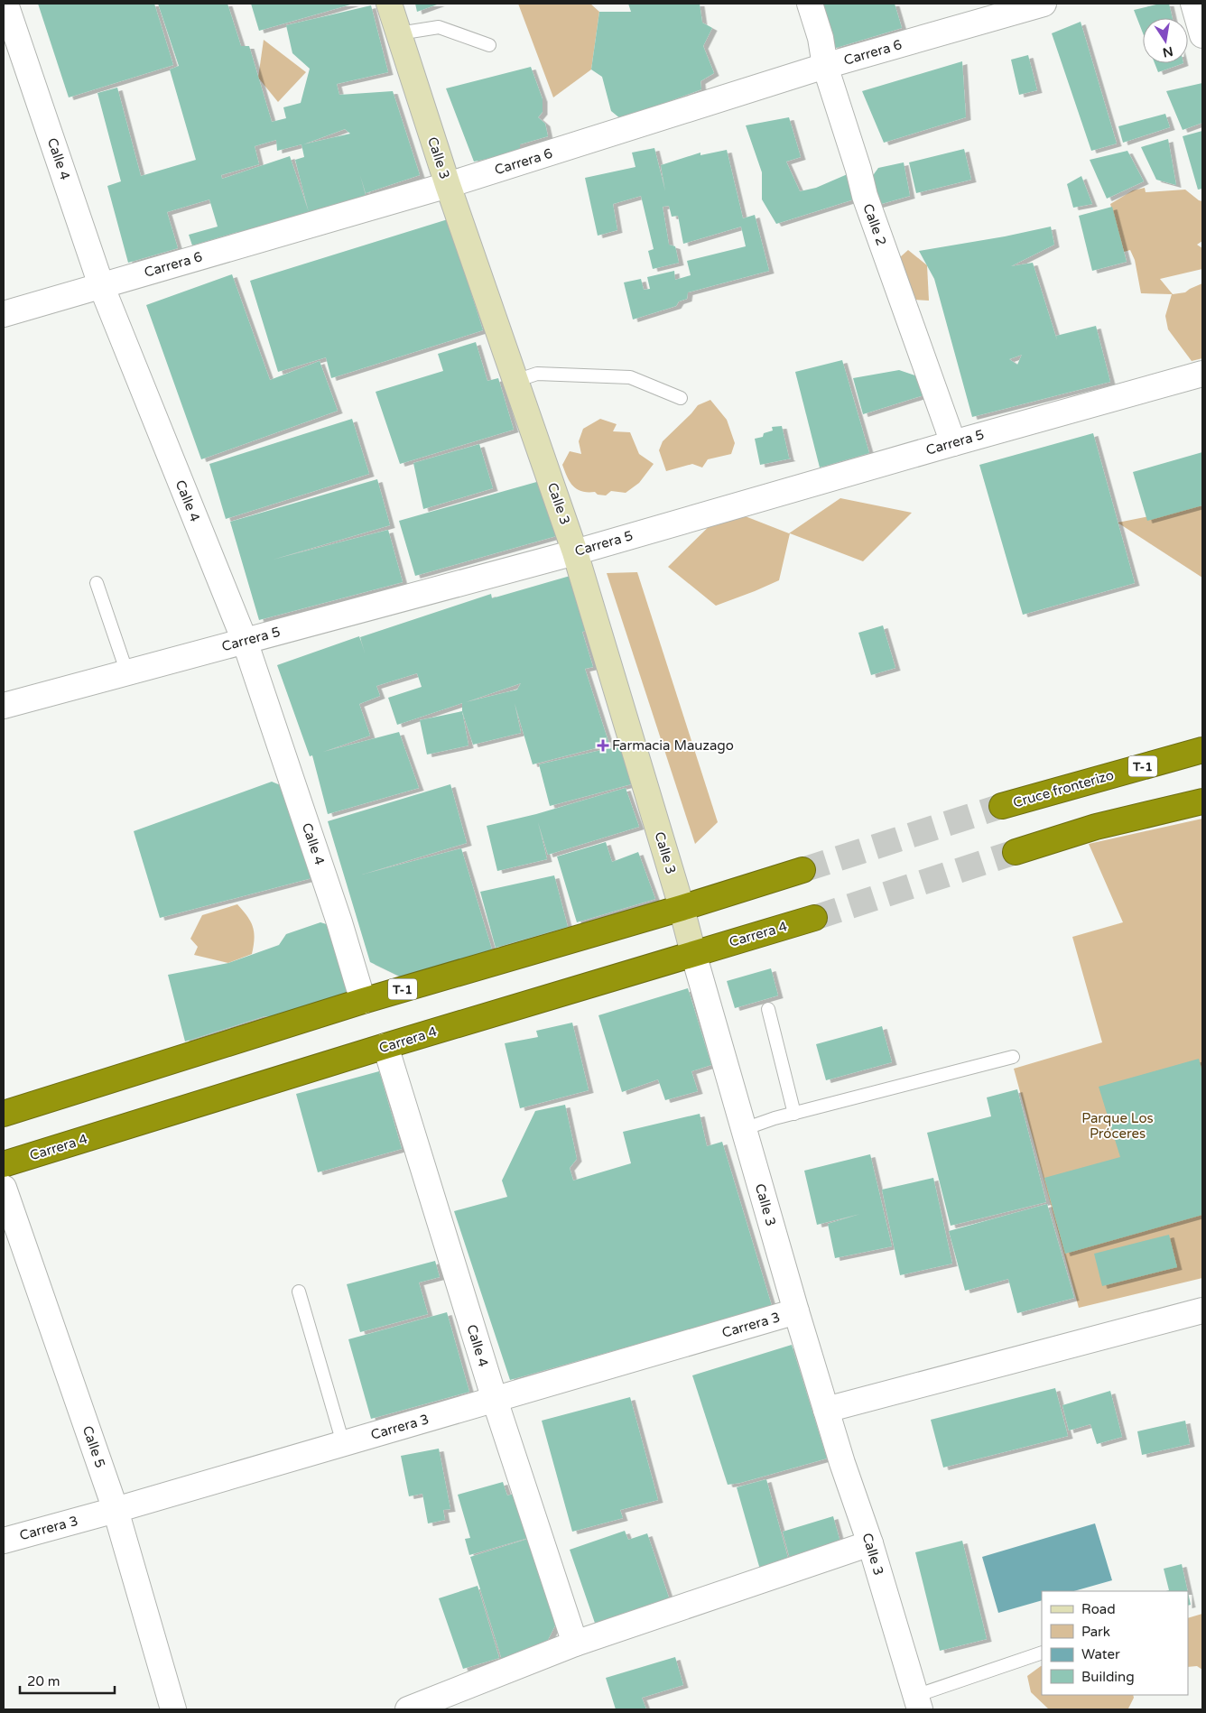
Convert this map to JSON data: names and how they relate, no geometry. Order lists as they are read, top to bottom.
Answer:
{
  "streets": {
    "highway": ["T-1", "Cruce fronterizo", "Carrera 4"],
    "street": [
      "Carrera 6",
      "Calle 3",
      "Calle 4",
      "Calle 2",
      "Carrera 5",
      "Carrera 3",
      "Calle 5"
    ]
  },
  "crossings": [
    ["Carrera 6", "Calle 3"],
    ["Carrera 6", "Calle 4"],
    ["Carrera 6", "Calle 2"],
    ["Calle 3", "Carrera 5"],
    ["Calle 3", "T-1"],
    ["Calle 3", "Carrera 4"],
    ["Calle 3", "Carrera 3"],
    ["Calle 4", "Carrera 5"],
    ["Calle 4", "T-1"],
    ["Calle 4", "Carrera 4"],
    ["Calle 4", "Carrera 3"],
    ["Calle 2", "Carrera 5"],
    ["Carrera 3", "Calle 5"]
  ],
  "parks": ["Parque Los Próceres"],
  "places": {
    "health": ["Farmacia Mauzago"]
  },
  "legend": [
    "Road",
    "Park",
    "Water",
    "Building"
  ],
  "scale_bar": "20 m",
  "north": "bottom"
}
